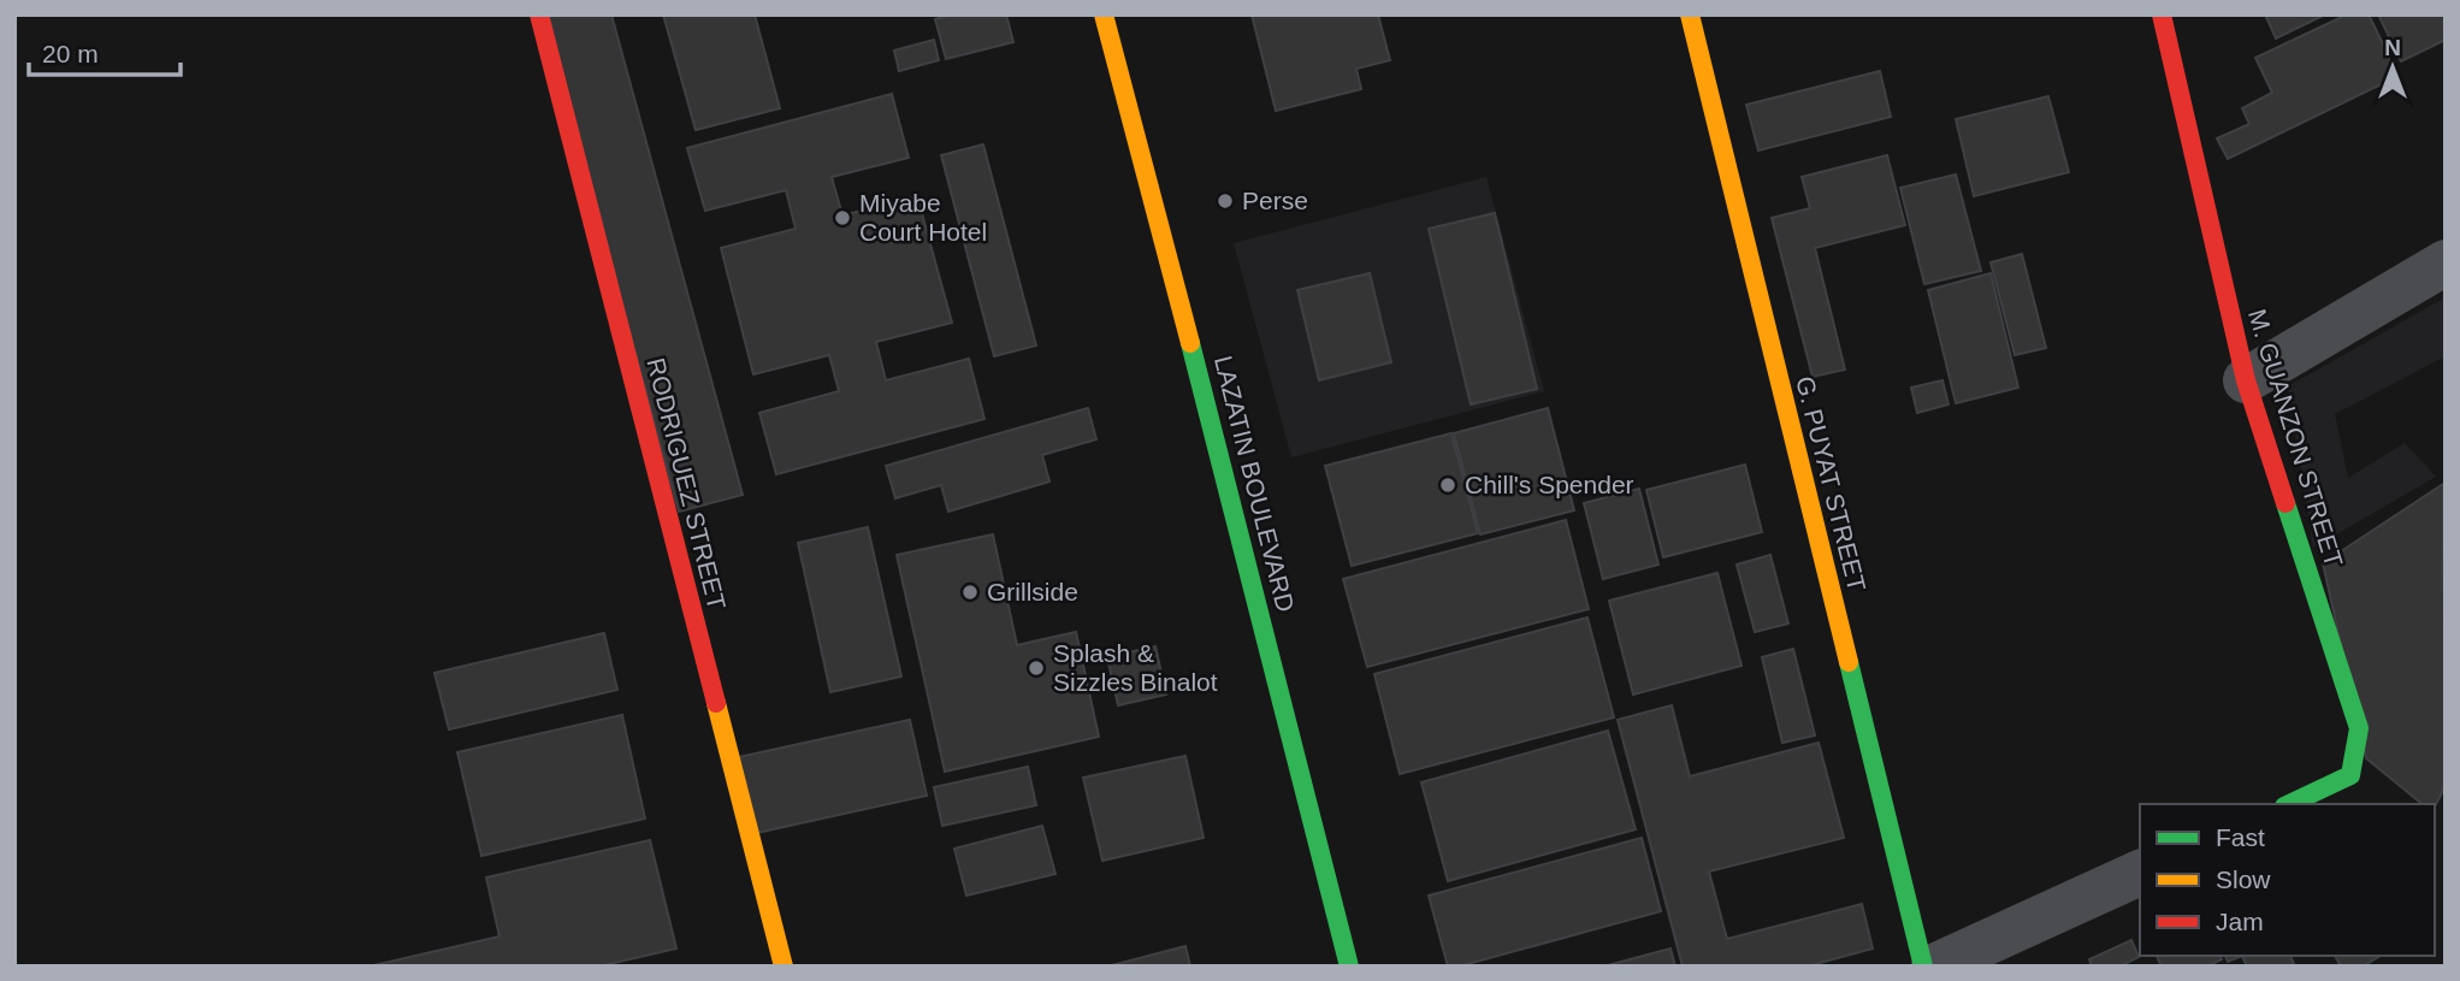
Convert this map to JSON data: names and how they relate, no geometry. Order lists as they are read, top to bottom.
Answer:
{
  "streets": {
    "street": [
      "M. GUANZON STREET",
      "RODRIGUEZ STREET",
      "LAZATIN BOULEVARD",
      "G. PUYAT STREET"
    ]
  },
  "places": [
    "Perse",
    "Miyabe Court Hotel",
    "Chill's Spender",
    "Grillside",
    "Splash & Sizzles Binalot"
  ],
  "legend": ["Fast", "Slow", "Jam"],
  "scale_bar": "20 m",
  "north": "top"
}
